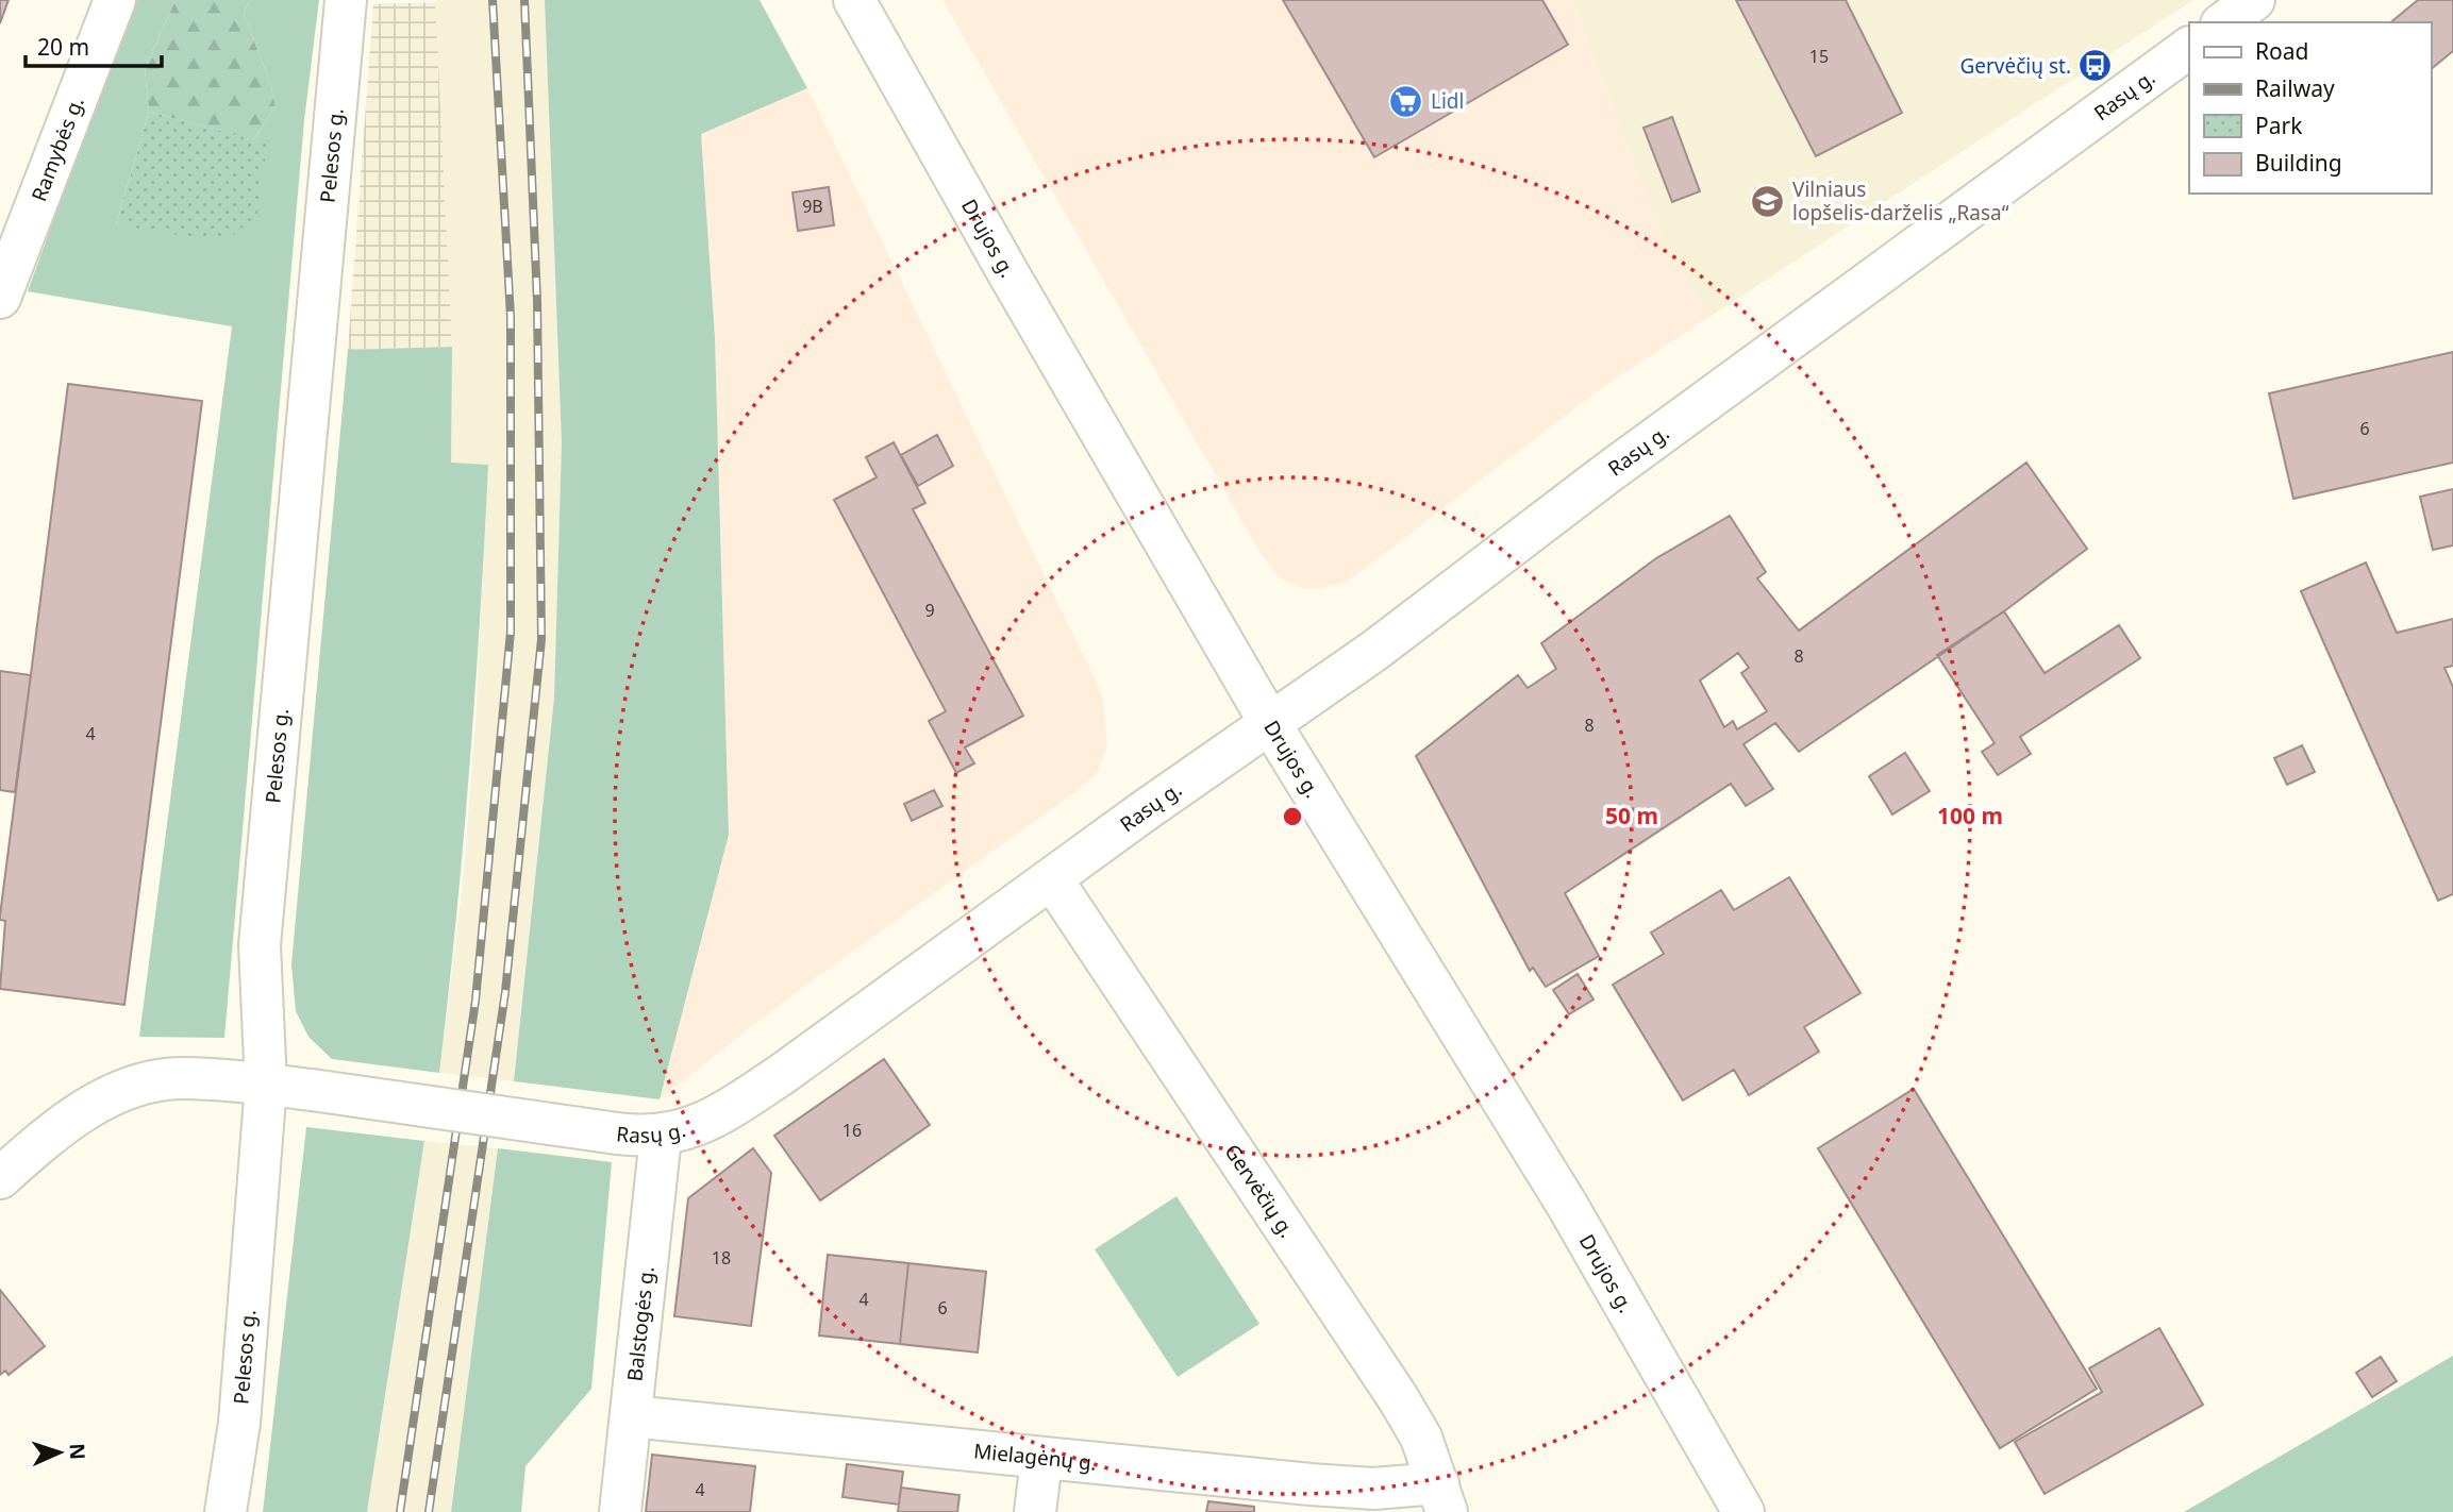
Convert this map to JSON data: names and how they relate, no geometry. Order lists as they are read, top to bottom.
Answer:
{
  "streets": {
    "main road": [
      "Rasų g.",
      "Ramybės g.",
      "Pelesos g.",
      "Drujos g.",
      "Gervėčių g.",
      "Balstogės g.",
      "Mielagėnų g."
    ]
  },
  "crossings": [
    ["Rasų g.", "Pelesos g."],
    ["Rasų g.", "Drujos g."],
    ["Rasų g.", "Gervėčių g."],
    ["Rasų g.", "Balstogės g."],
    ["Gervėčių g.", "Mielagėnų g."],
    ["Balstogės g.", "Mielagėnų g."]
  ],
  "places": {
    "bus stop": ["Gervėčių st."],
    "supermarket": ["Lidl"],
    "school or university": ["Vilniaus lopšelis-darželis „Rasa“"]
  },
  "house_numbers": [
    "15",
    "9B",
    "6",
    "9",
    "8",
    "8",
    "4",
    "16",
    "18",
    "4",
    "6",
    "4"
  ],
  "legend": [
    "Road",
    "Railway",
    "Park",
    "Building"
  ],
  "scale_bar": "20 m",
  "north": "right",
  "rings": ["50 m", "100 m"]
}
